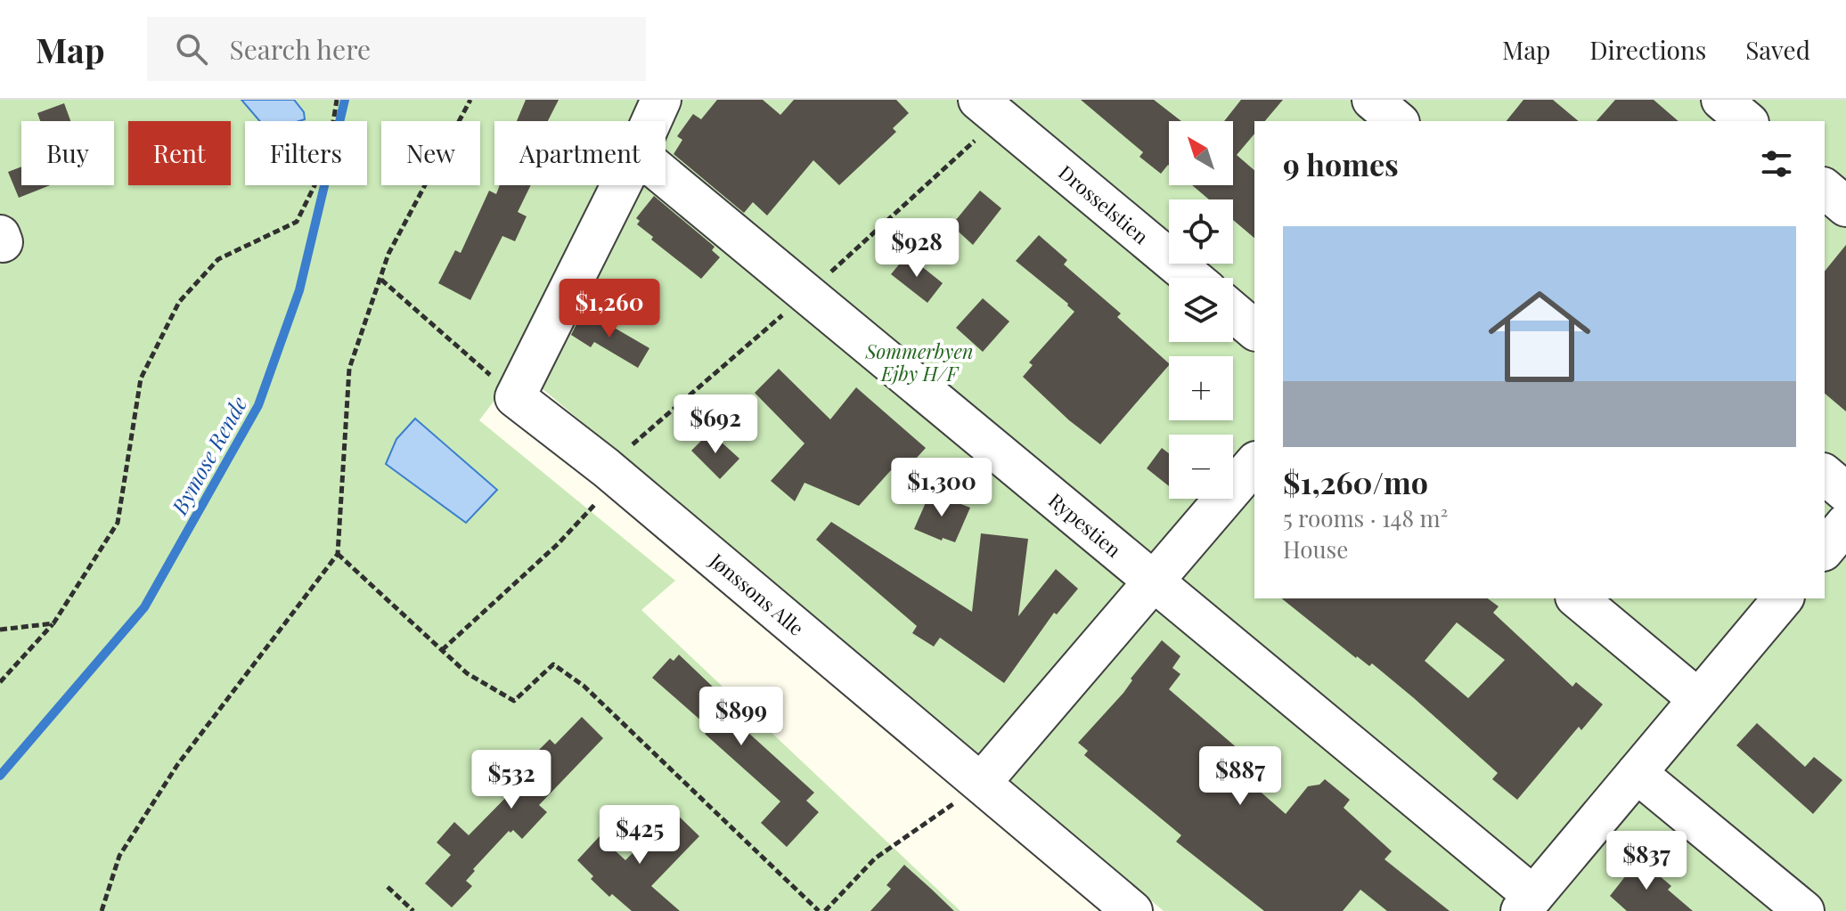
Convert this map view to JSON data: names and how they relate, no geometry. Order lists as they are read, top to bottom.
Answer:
{
  "streets": {
    "lane": ["Drosselstien", "Rypestien", "Jønssons Alle"]
  },
  "water": ["Bymose Rende"],
  "parks": ["Sommerbyen Ejby H/F"],
  "north": "top left",
  "page": {
    "header": "Map",
    "search": "Search here",
    "nav": ["Map", "Directions", "Saved"],
    "map_buttons": ["+", "−"],
    "chip": [
      "Buy",
      "Rent",
      "Filters",
      "New",
      "Apartment"
    ],
    "heading": "9 homes",
    "list": [
      {
        "name": "$1,260/mo",
        "note": "5 rooms · 148 m² · House"
      }
    ],
    "price": [
      "$928",
      "$1,260",
      "$692",
      "$1,300",
      "$899",
      "$887",
      "$532",
      "$425",
      "$837"
    ]
  }
}
